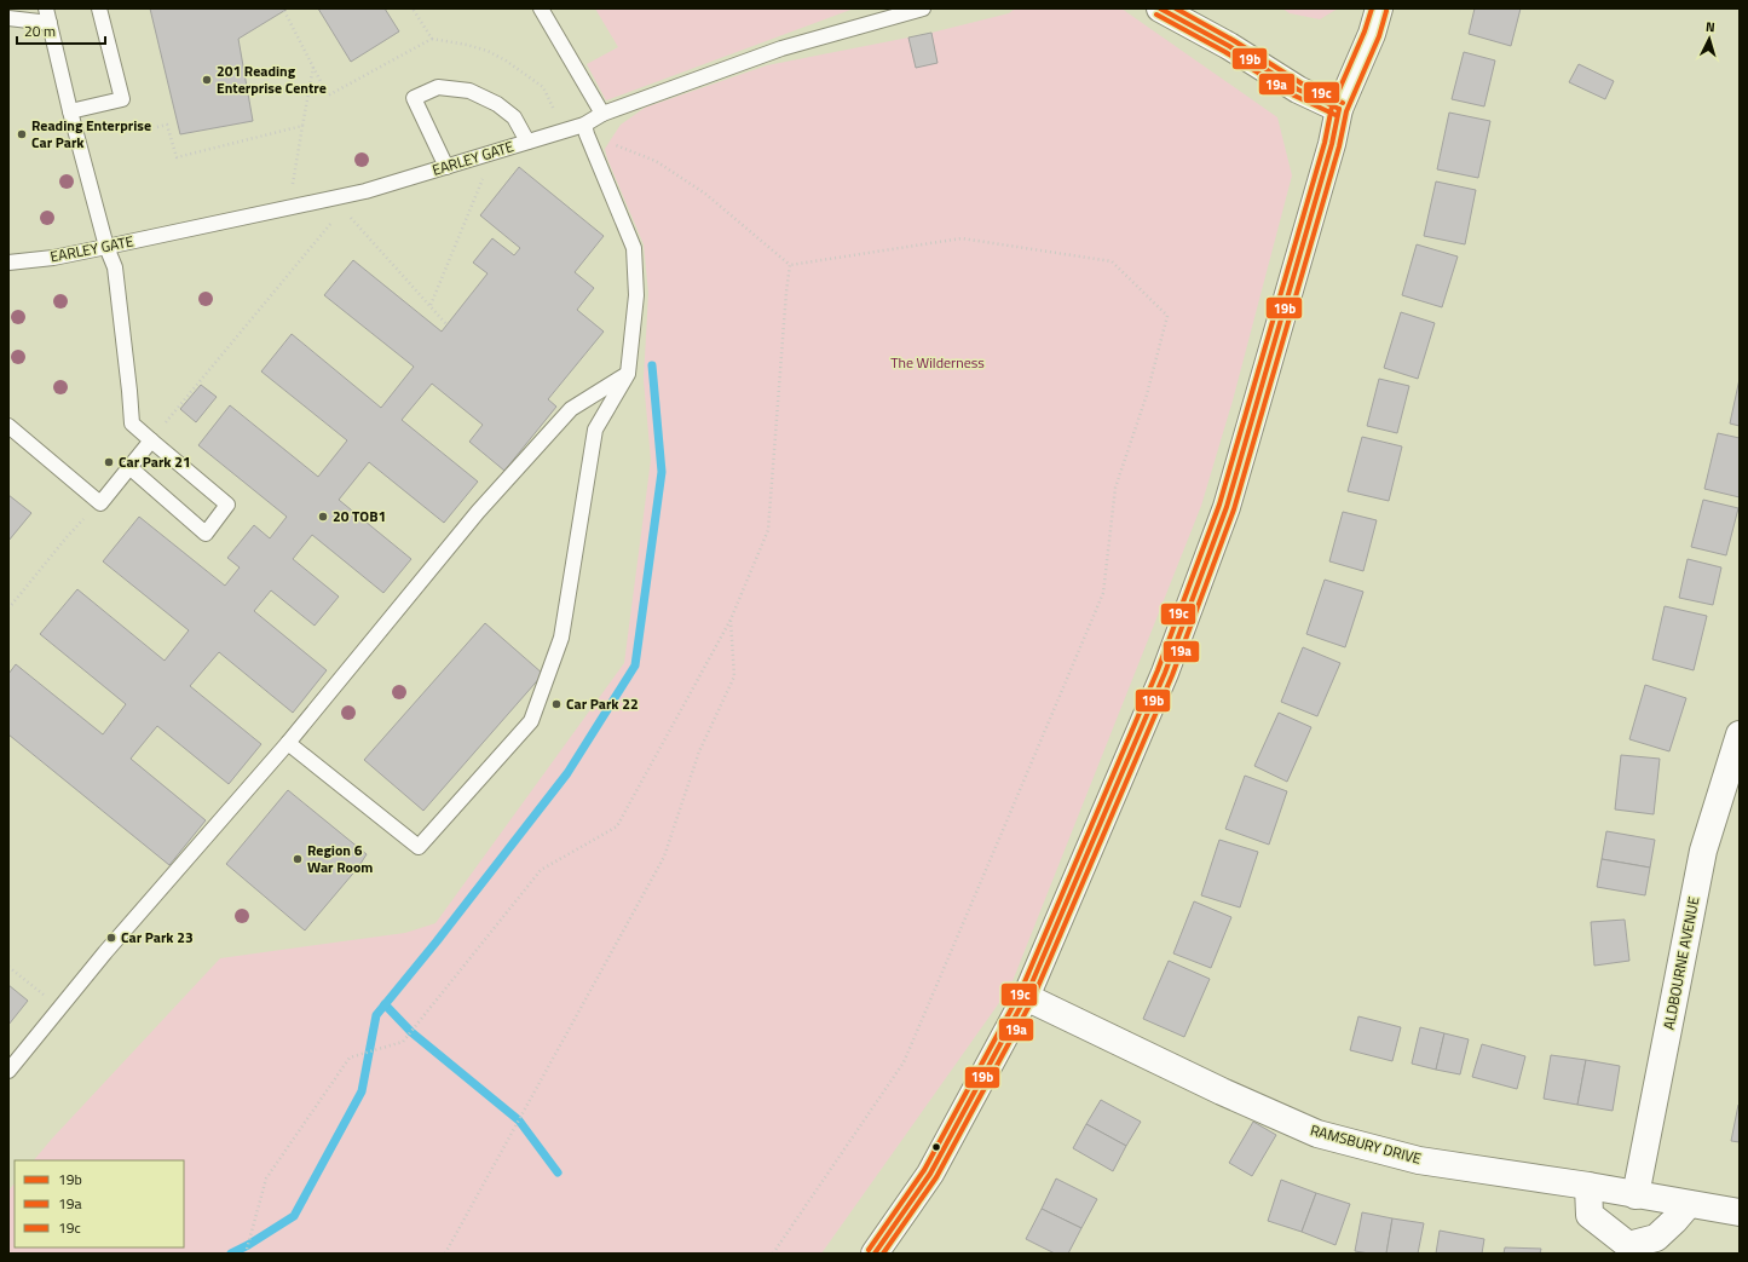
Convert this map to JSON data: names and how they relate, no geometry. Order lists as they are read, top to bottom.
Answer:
{
  "streets": {
    "street": ["ALDBOURNE AVENUE", "RAMSBURY DRIVE"],
    "lane": ["EARLEY GATE"]
  },
  "crossings": [
    ["ALDBOURNE AVENUE", "RAMSBURY DRIVE"]
  ],
  "parks": ["The Wilderness"],
  "places": [
    "201 Reading Enterprise Centre",
    "Reading Enterprise Car Park",
    "Car Park 21",
    "20 TOB1",
    "Car Park 22",
    "Region 6 War Room",
    "Car Park 23"
  ],
  "lines": ["transit line 19b", "transit line 19c", "transit line 19a"],
  "legend": ["19b", "19a", "19c"],
  "scale_bar": "20 m",
  "north": "top"
}
